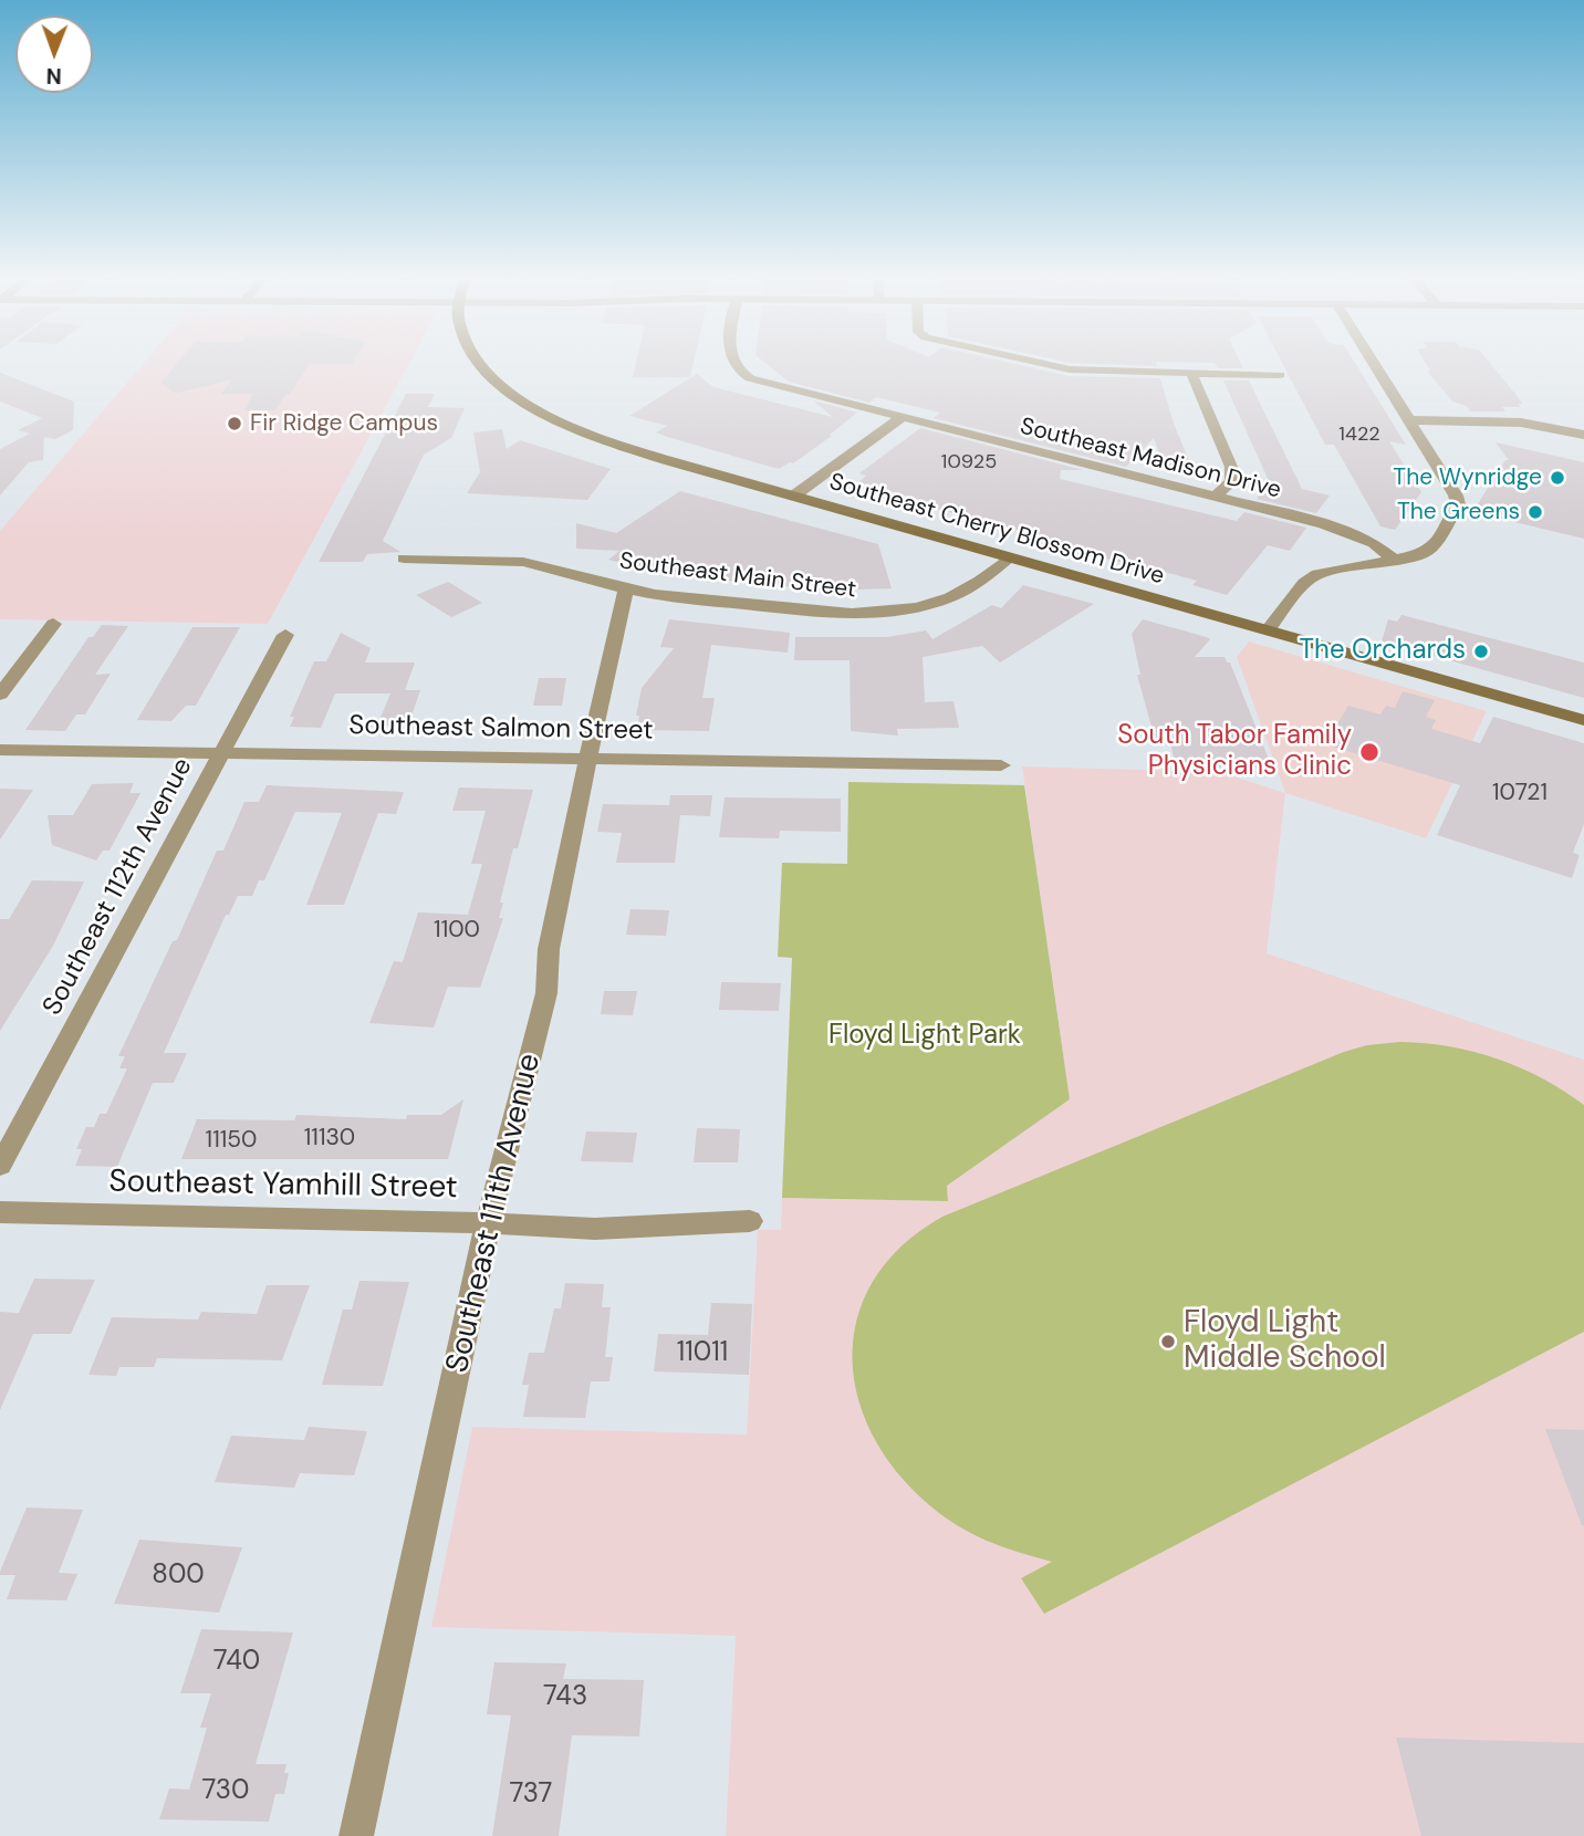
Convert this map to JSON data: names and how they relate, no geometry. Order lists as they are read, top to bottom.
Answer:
{
  "streets": {
    "main road": ["Southeast Cherry Blossom Drive"],
    "street": [
      "Southeast Madison Drive",
      "Southeast Main Street",
      "Southeast Salmon Street",
      "Southeast 112th Avenue",
      "Southeast Yamhill Street",
      "Southeast 111th Avenue"
    ]
  },
  "crossings": [
    ["Southeast Cherry Blossom Drive", "Southeast Main Street"],
    ["Southeast Main Street", "Southeast 111th Avenue"],
    ["Southeast Salmon Street", "Southeast 112th Avenue"],
    ["Southeast Salmon Street", "Southeast 111th Avenue"],
    ["Southeast Yamhill Street", "Southeast 111th Avenue"]
  ],
  "parks": ["Floyd Light Park"],
  "places": [
    "Fir Ridge Campus",
    "The Wynridge",
    "The Greens",
    "The Orchards",
    "South Tabor Family Physicians Clinic",
    "Floyd Light Middle School"
  ],
  "house_numbers": [
    "1422",
    "10925",
    "10721",
    "1100",
    "11130",
    "11150",
    "11011",
    "800",
    "740",
    "743",
    "730",
    "737"
  ],
  "north": "bottom"
}
